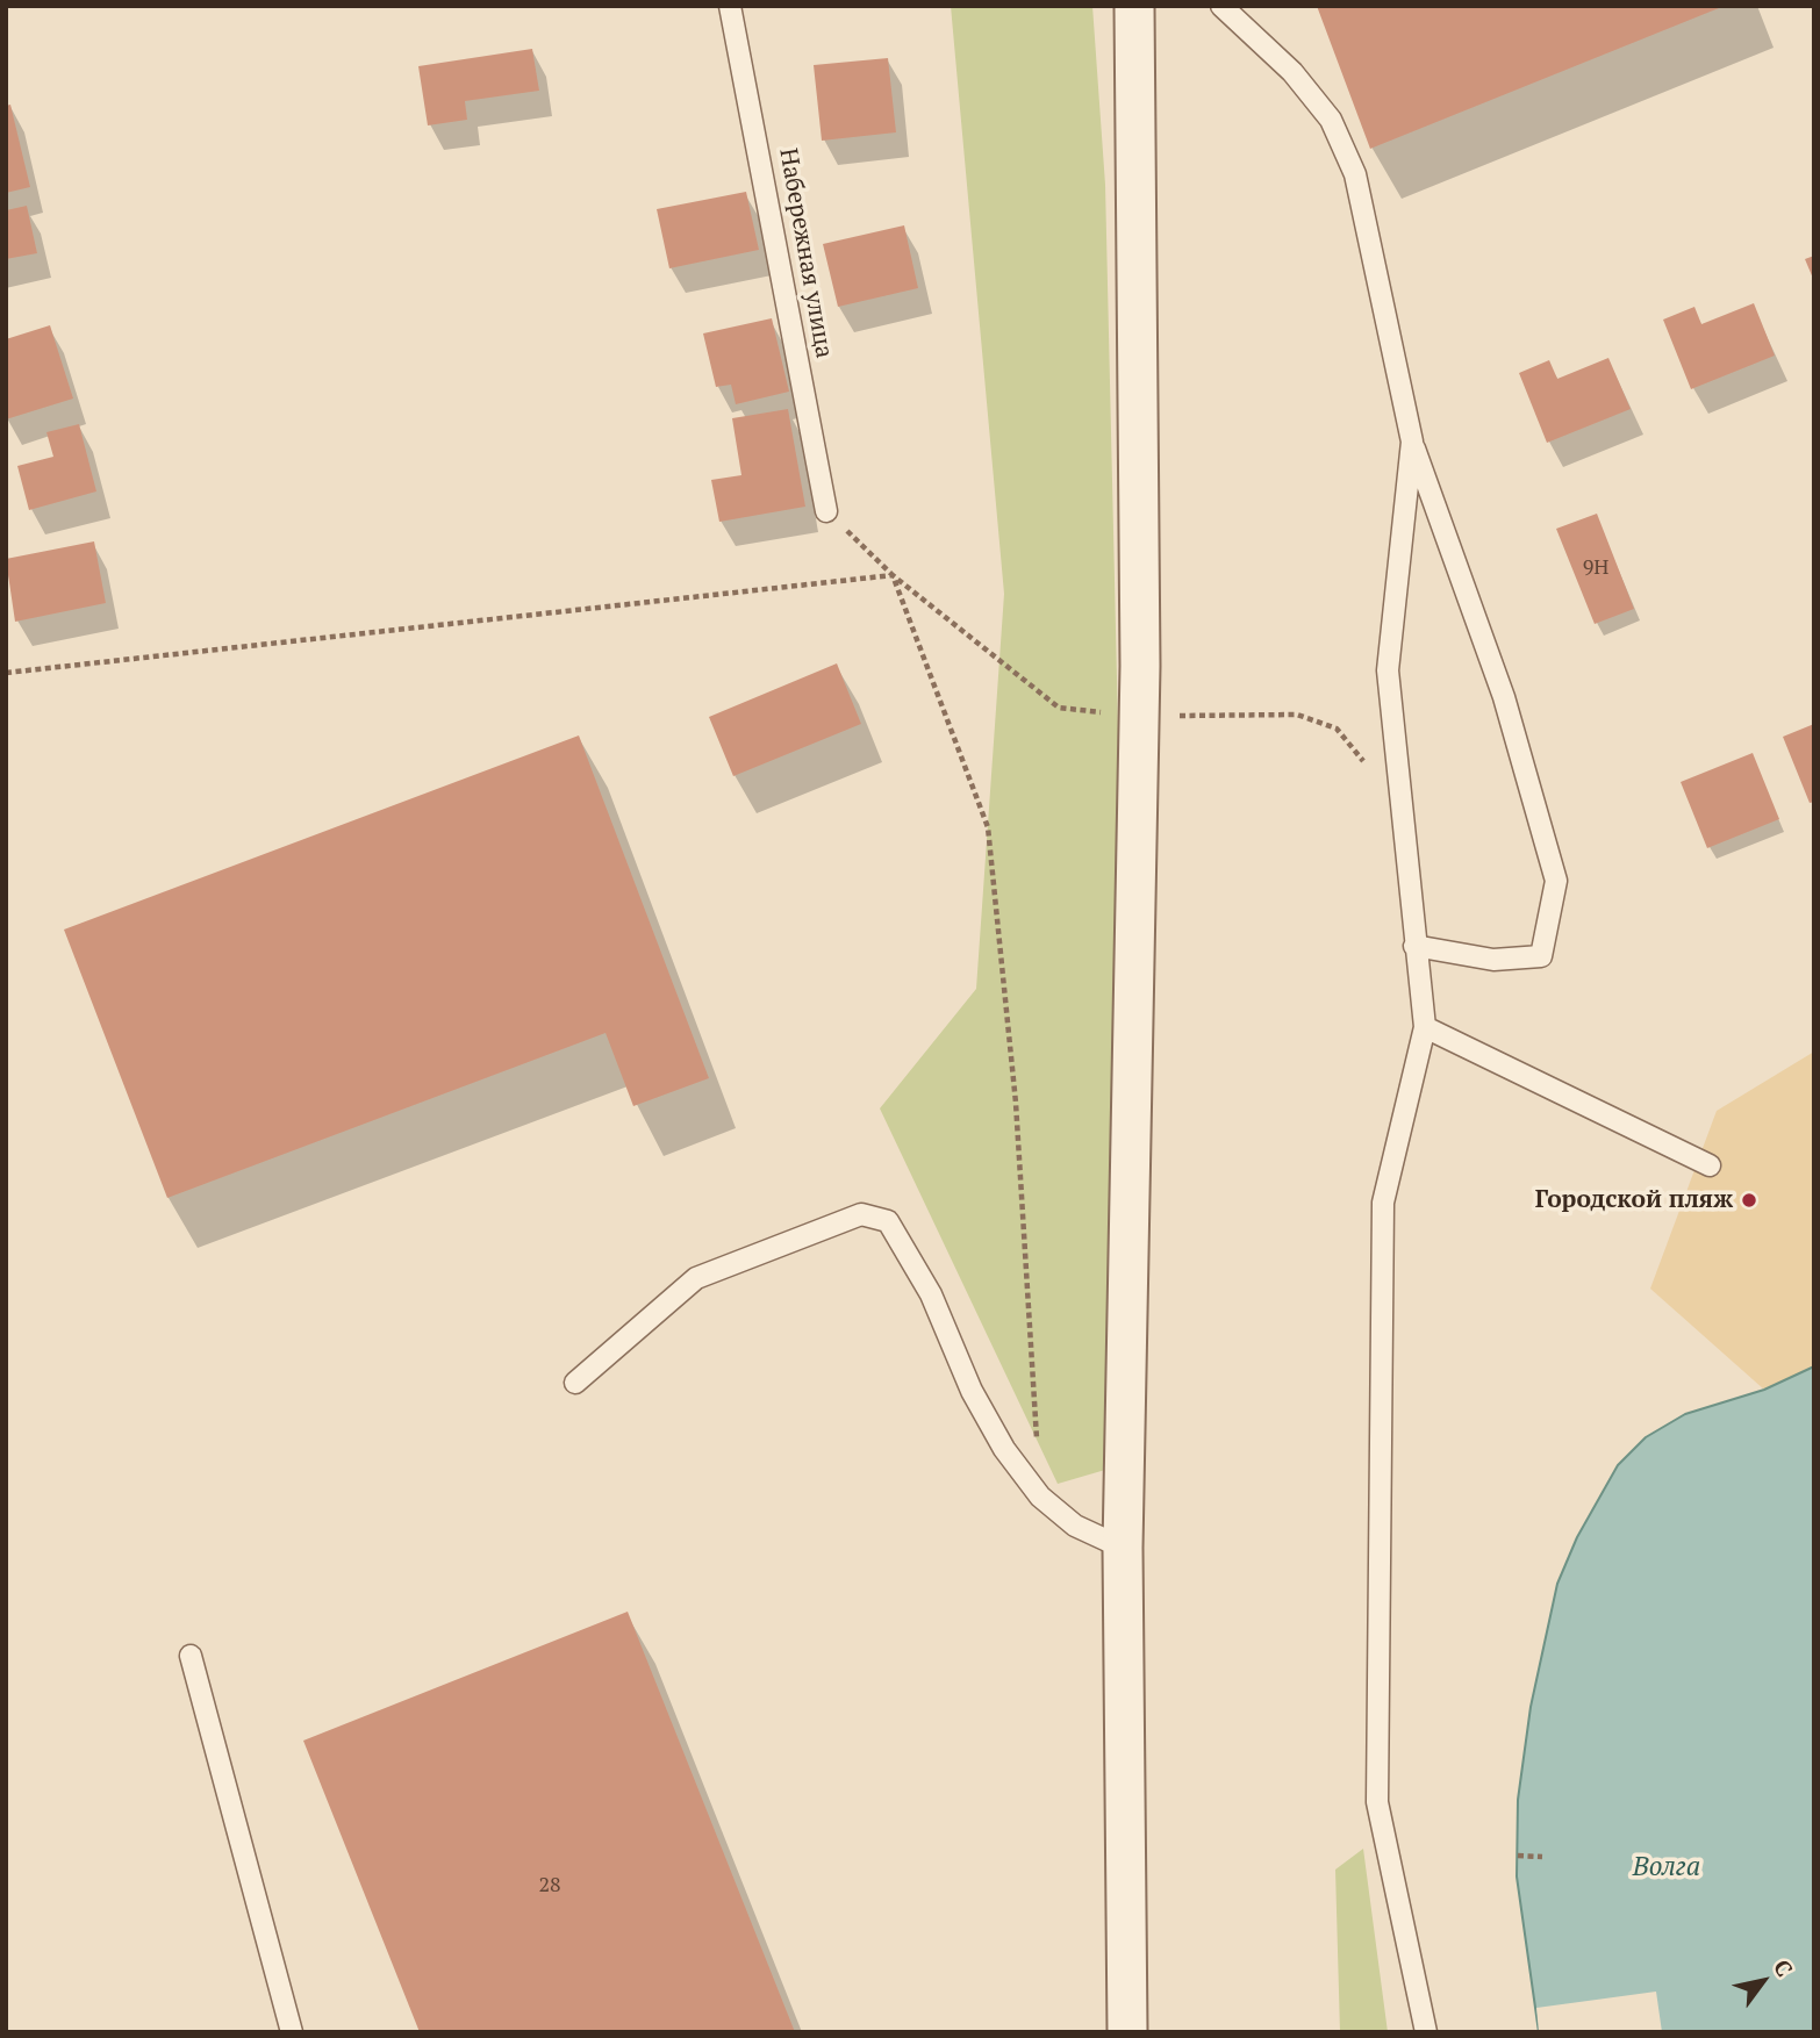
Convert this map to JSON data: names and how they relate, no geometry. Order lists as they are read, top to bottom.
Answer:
{
  "streets": {
    "lane": ["Набережная улица"]
  },
  "water": ["Волга"],
  "places": ["Городской пляж"],
  "house_numbers": ["9Н", "28"],
  "north": "top right"
}
